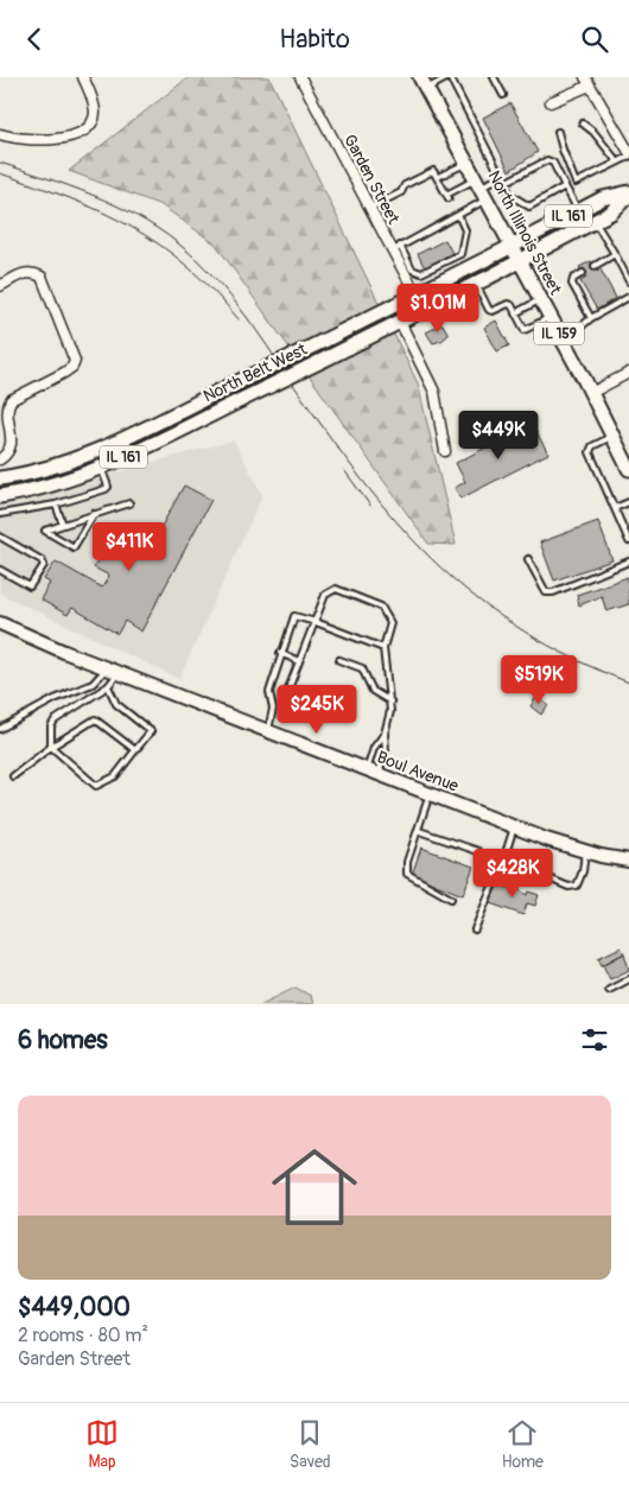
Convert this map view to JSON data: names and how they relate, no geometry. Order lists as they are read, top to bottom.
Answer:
{
  "streets": {
    "main road": [
      "IL 161",
      "North Illinois Street",
      "IL 159",
      "North Belt West"
    ],
    "street": ["Garden Street", "Boul Avenue"]
  },
  "crossings": [
    ["Garden Street", "North Belt West"],
    ["IL 161", "North Illinois Street"],
    ["IL 161", "North Belt West"],
    ["North Illinois Street", "North Belt West"]
  ],
  "page": {
    "header": "Habito",
    "price": [
      "$1.01M",
      "$449K",
      "$411K",
      "$519K",
      "$245K",
      "$428K"
    ],
    "heading": "6 homes",
    "list": [
      {
        "name": "$449,000",
        "note": "2 rooms · 80 m² · Garden Street"
      }
    ],
    "tabs": ["Map", "Saved", "Home"]
  }
}
